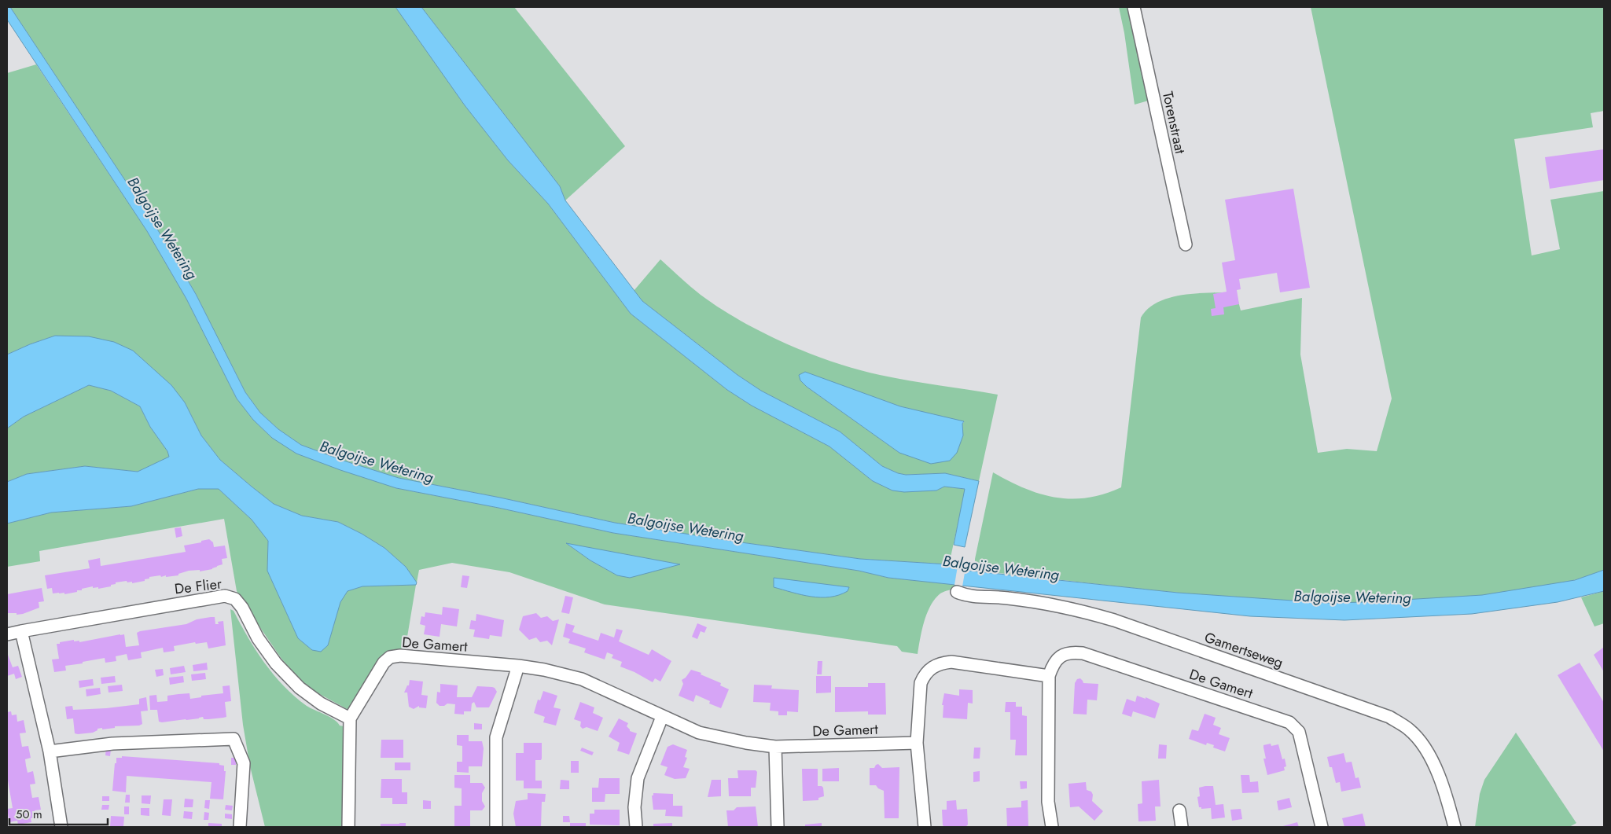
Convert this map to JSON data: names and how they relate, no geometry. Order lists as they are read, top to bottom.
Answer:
{
  "streets": {
    "street": [
      "Torenstraat",
      "De Flier",
      "De Gamert",
      "Gamertseweg"
    ]
  },
  "crossings": [
    ["De Flier", "De Gamert"]
  ],
  "water": ["Balgoijse Wetering"],
  "scale_bar": "50 m"
}
